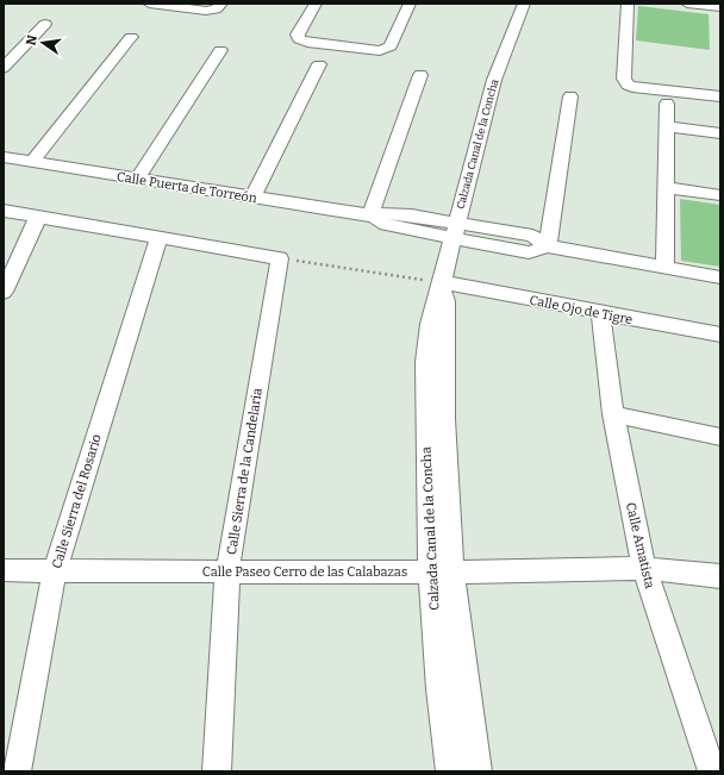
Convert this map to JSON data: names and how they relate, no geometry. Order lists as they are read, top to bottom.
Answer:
{
  "streets": {
    "street": [
      "Calzada Canal de la Concha",
      "Calle Puerta de Torreón",
      "Calle Ojo de Tigre",
      "Calle Sierra de la Candelaria",
      "Calle Sierra del Rosario",
      "Calle Amatista",
      "Calle Paseo Cerro de las Calabazas"
    ]
  },
  "crossings": [
    ["Calzada Canal de la Concha", "Calle Puerta de Torreón"],
    ["Calzada Canal de la Concha", "Calle Ojo de Tigre"],
    ["Calzada Canal de la Concha", "Calle Paseo Cerro de las Calabazas"],
    ["Calle Ojo de Tigre", "Calle Amatista"],
    ["Calle Sierra de la Candelaria", "Calle Paseo Cerro de las Calabazas"],
    ["Calle Sierra del Rosario", "Calle Paseo Cerro de las Calabazas"],
    ["Calle Amatista", "Calle Paseo Cerro de las Calabazas"]
  ],
  "north": "left"
}
